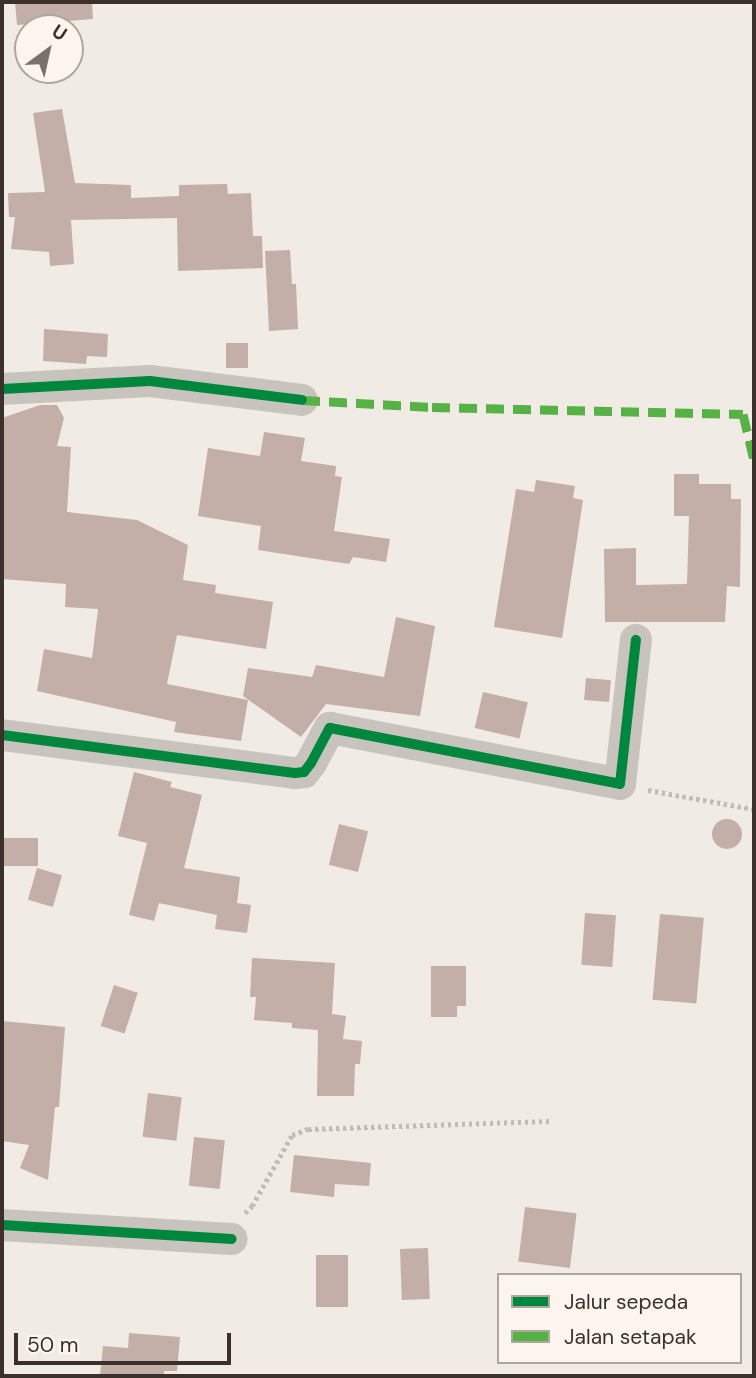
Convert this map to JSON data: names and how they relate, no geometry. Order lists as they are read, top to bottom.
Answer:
{
  "legend": ["Jalur sepeda", "Jalan setapak"],
  "scale_bar": "50 m",
  "north": "top right"
}
